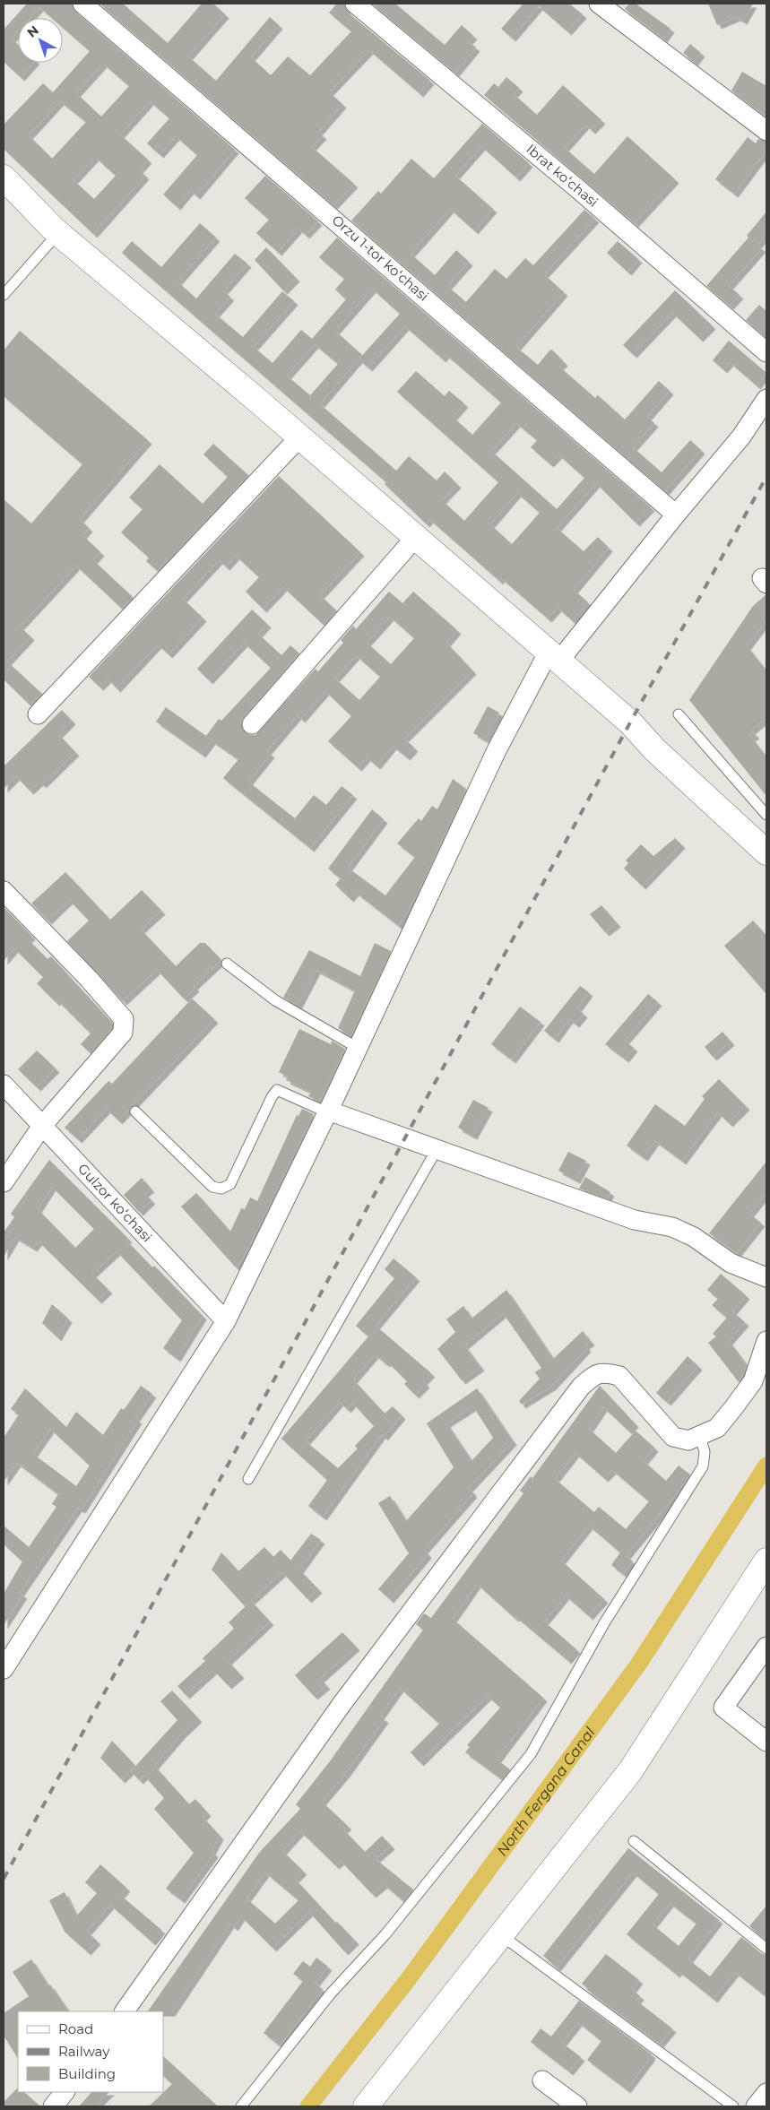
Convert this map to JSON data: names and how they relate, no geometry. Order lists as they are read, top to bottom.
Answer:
{
  "streets": {
    "street": ["Ibrat koʻchasi", "Orzu 1-tor koʻchasi", "Gulzor koʻchasi"]
  },
  "water": ["North Fergana Canal"],
  "legend": ["Road", "Railway", "Building"],
  "north": "top left"
}
